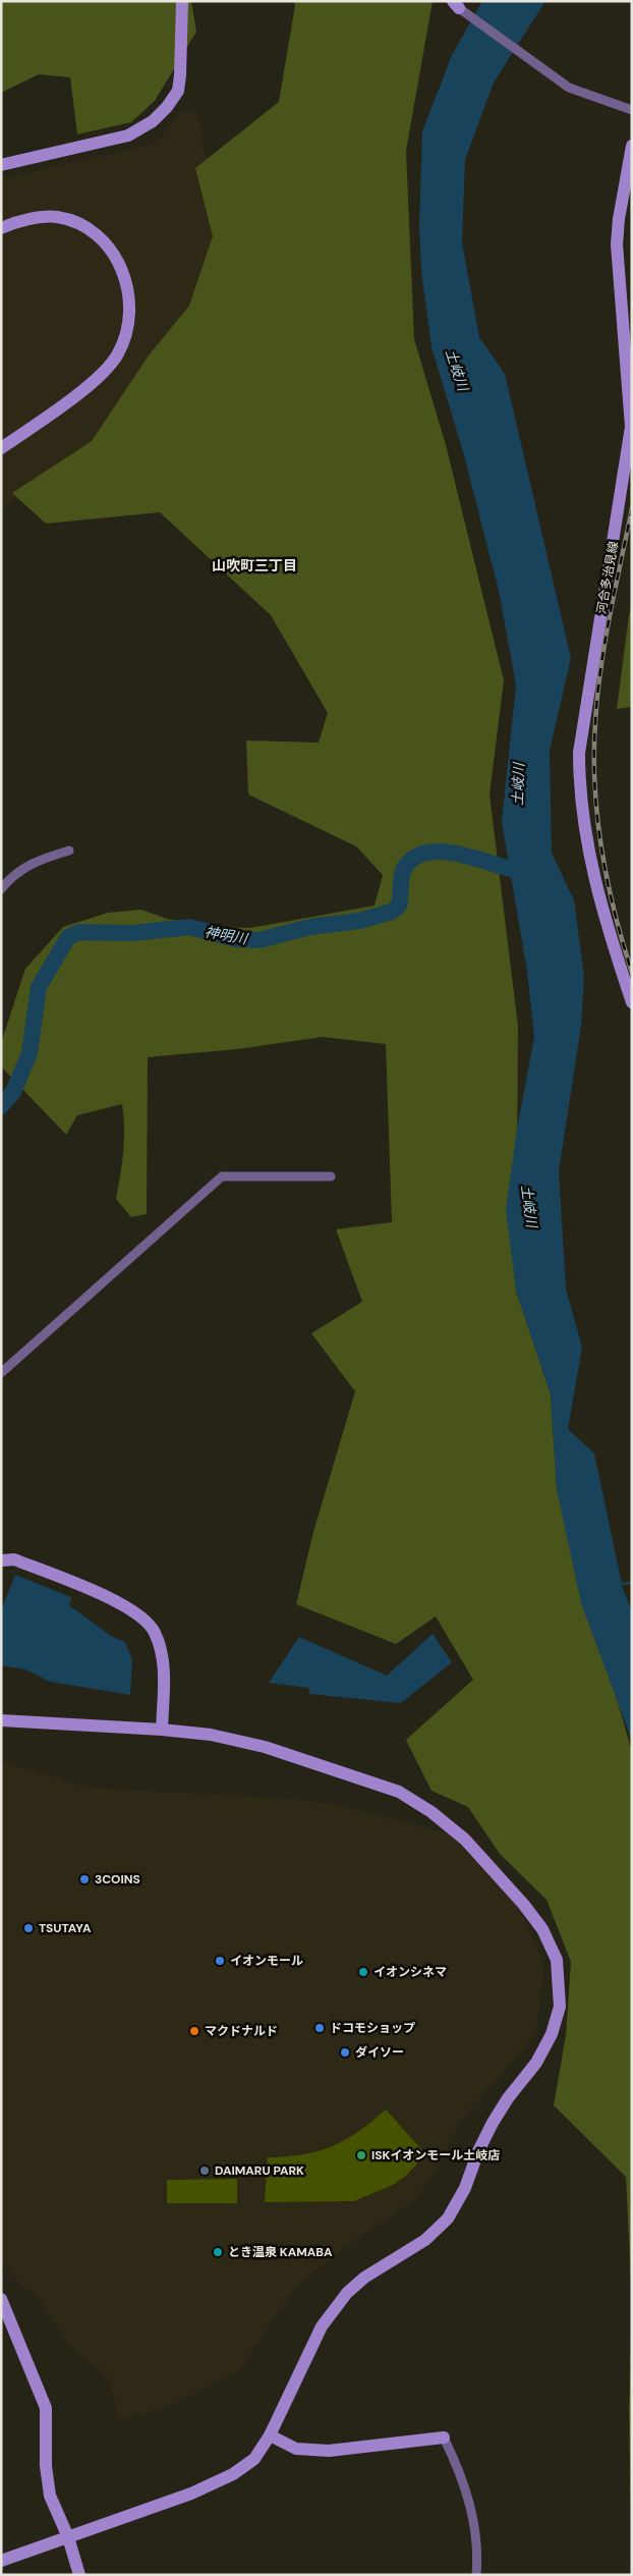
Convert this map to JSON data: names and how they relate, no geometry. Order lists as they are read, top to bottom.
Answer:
{
  "streets": {
    "street": ["河合多治見線"]
  },
  "districts": ["山吹町三丁目"],
  "water": ["土岐川", "神明川"],
  "places": [
    "3COINS",
    "TSUTAYA",
    "イオンモール",
    "イオンシネマ",
    "ドコモショップ",
    "マクドナルド",
    "ダイソー",
    "ISKイオンモール土岐店",
    "DAIMARU PARK",
    "とき温泉 KAMABA"
  ]
}
